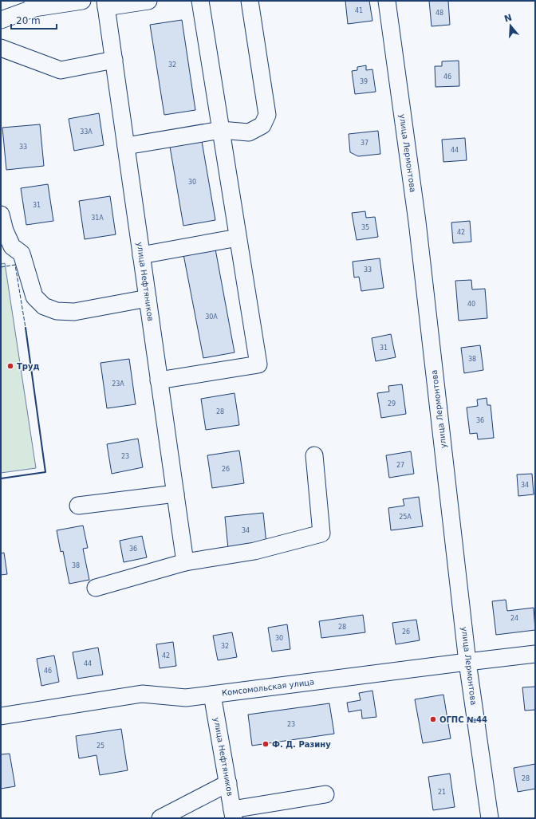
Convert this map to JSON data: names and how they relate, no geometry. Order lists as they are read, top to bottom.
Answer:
{
  "streets": {
    "street": ["улица Лермонтова", "улица Нефтяников", "Комсомольская улица"]
  },
  "crossings": [
    ["улица Лермонтова", "Комсомольская улица"],
    ["улица Нефтяников", "Комсомольская улица"]
  ],
  "places": ["Труд", "ОГПС №44", "Ф. Д. Разину"],
  "house_numbers": [
    "41",
    "48",
    "32",
    "46",
    "39",
    "33А",
    "37",
    "33",
    "44",
    "30",
    "31",
    "31А",
    "35",
    "42",
    "33",
    "40",
    "30А",
    "31",
    "38",
    "23А",
    "29",
    "28",
    "36",
    "23",
    "27",
    "26",
    "34",
    "25А",
    "34",
    "36",
    "38",
    "24",
    "28",
    "26",
    "30",
    "32",
    "42",
    "44",
    "46",
    "23",
    "25",
    "28",
    "21"
  ],
  "scale_bar": "20 m",
  "north": "top"
}
